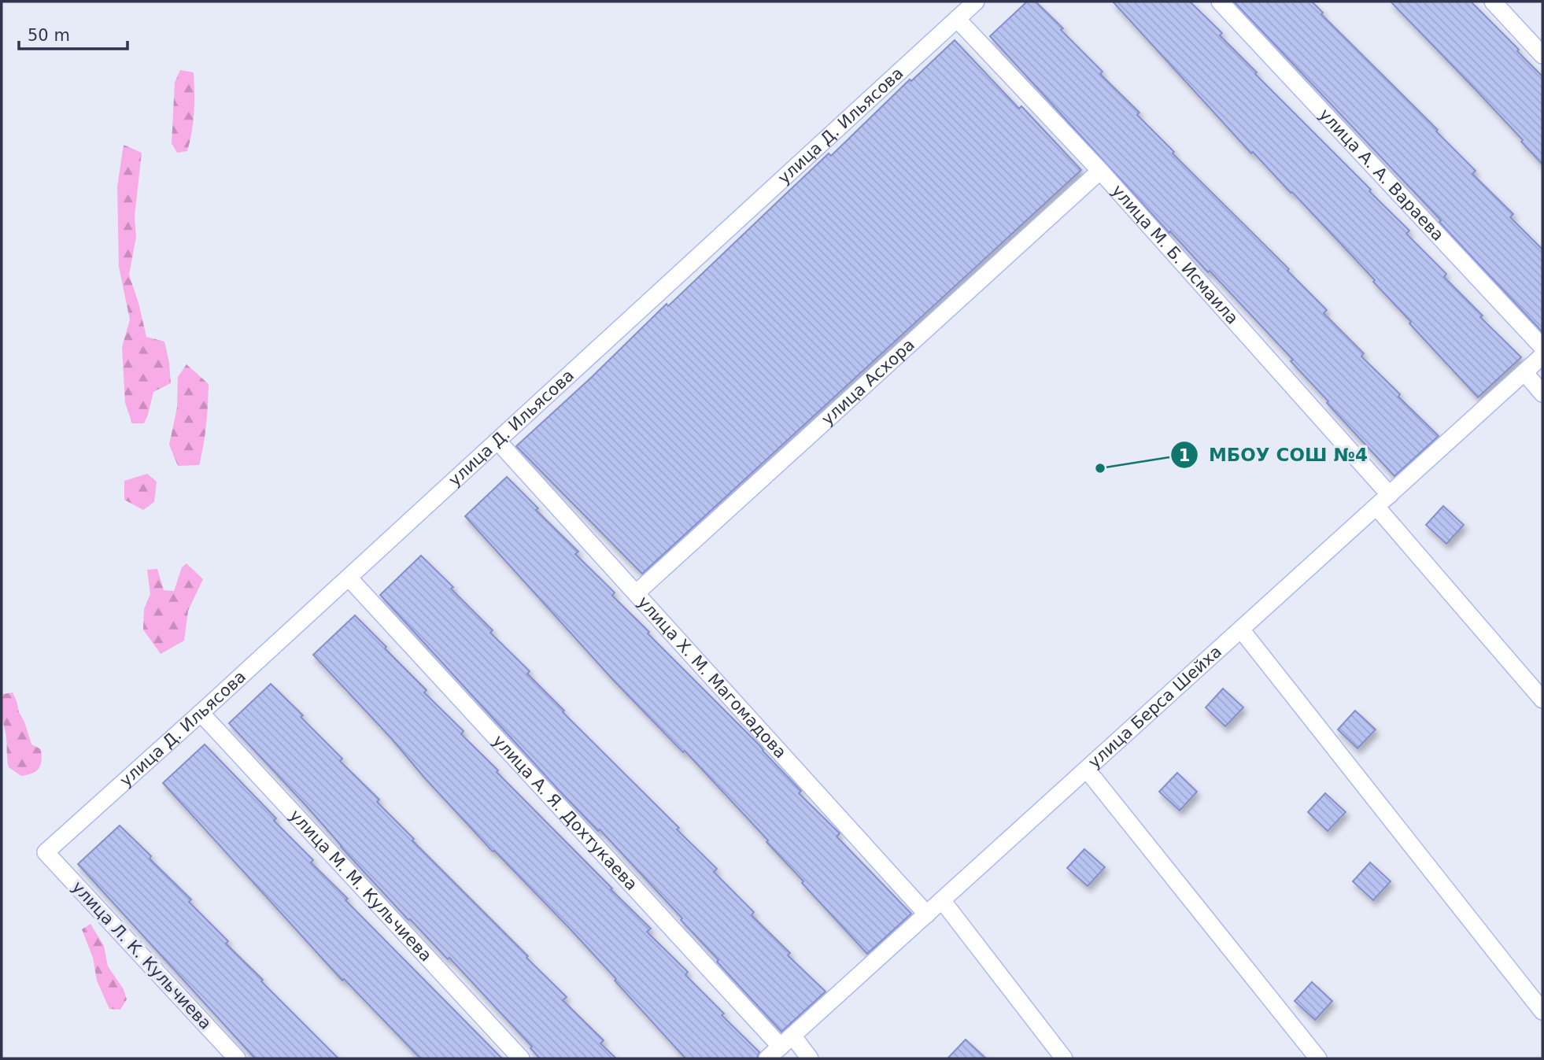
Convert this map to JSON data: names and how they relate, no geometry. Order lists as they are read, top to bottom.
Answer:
{
  "streets": {
    "street": [
      "улица Д. Ильясова",
      "улица А. А. Вараева",
      "улица М. Б. Исмаила",
      "улица Асхора",
      "улица Х. М. Магомадова",
      "улица Берса Шейха",
      "улица А. Я. Дохтукаева",
      "улица М. М. Кульчиева",
      "улица Л. К. Кульчиева"
    ]
  },
  "crossings": [
    ["улица Д. Ильясова", "улица М. Б. Исмаила"],
    ["улица Д. Ильясова", "улица Х. М. Магомадова"],
    ["улица Д. Ильясова", "улица А. Я. Дохтукаева"],
    ["улица Д. Ильясова", "улица М. М. Кульчиева"],
    ["улица Д. Ильясова", "улица Л. К. Кульчиева"],
    ["улица М. Б. Исмаила", "улица Асхора"],
    ["улица М. Б. Исмаила", "улица Берса Шейха"],
    ["улица Асхора", "улица Х. М. Магомадова"],
    ["улица Х. М. Магомадова", "улица Берса Шейха"],
    ["улица Берса Шейха", "улица А. Я. Дохтукаева"]
  ],
  "places": ["МБОУ СОШ №4"],
  "scale_bar": "50 m"
}
